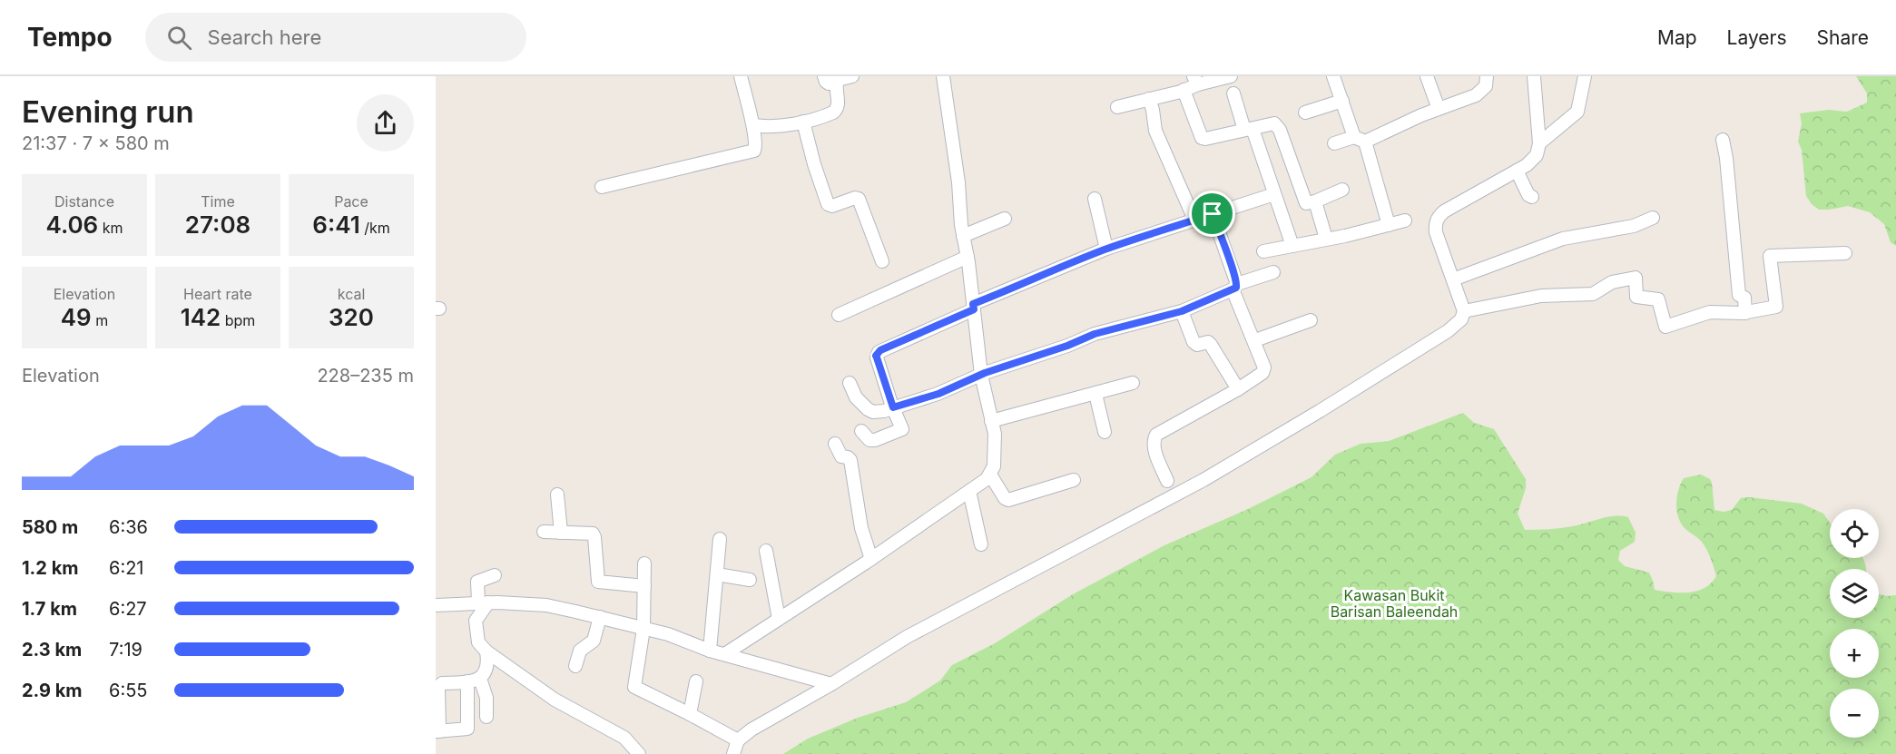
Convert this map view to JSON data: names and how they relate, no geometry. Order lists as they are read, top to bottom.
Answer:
{
  "parks": ["Kawasan Bukit Barisan Baleendah"],
  "page": {
    "header": "Tempo",
    "search": "Search here",
    "nav": ["Map", "Layers", "Share"],
    "heading": ["Evening run", "21:37 · 7 × 580 m"],
    "stats": [
      ["Distance", "4.06 km"],
      ["Time", "27:08"],
      ["Pace", "6:41 /km"],
      ["Elevation", "49 m"],
      ["Heart rate", "142 bpm"],
      ["kcal", "320"]
    ],
    "chart": ["Elevation", "228–235 m"],
    "list": [
      {
        "name": "580 m",
        "note": "6:36"
      },
      {
        "name": "1.2 km",
        "note": "6:21"
      },
      {
        "name": "1.7 km",
        "note": "6:27"
      },
      {
        "name": "2.3 km",
        "note": "7:19"
      },
      {
        "name": "2.9 km",
        "note": "6:55"
      }
    ],
    "map_buttons": ["+", "−"]
  }
}
